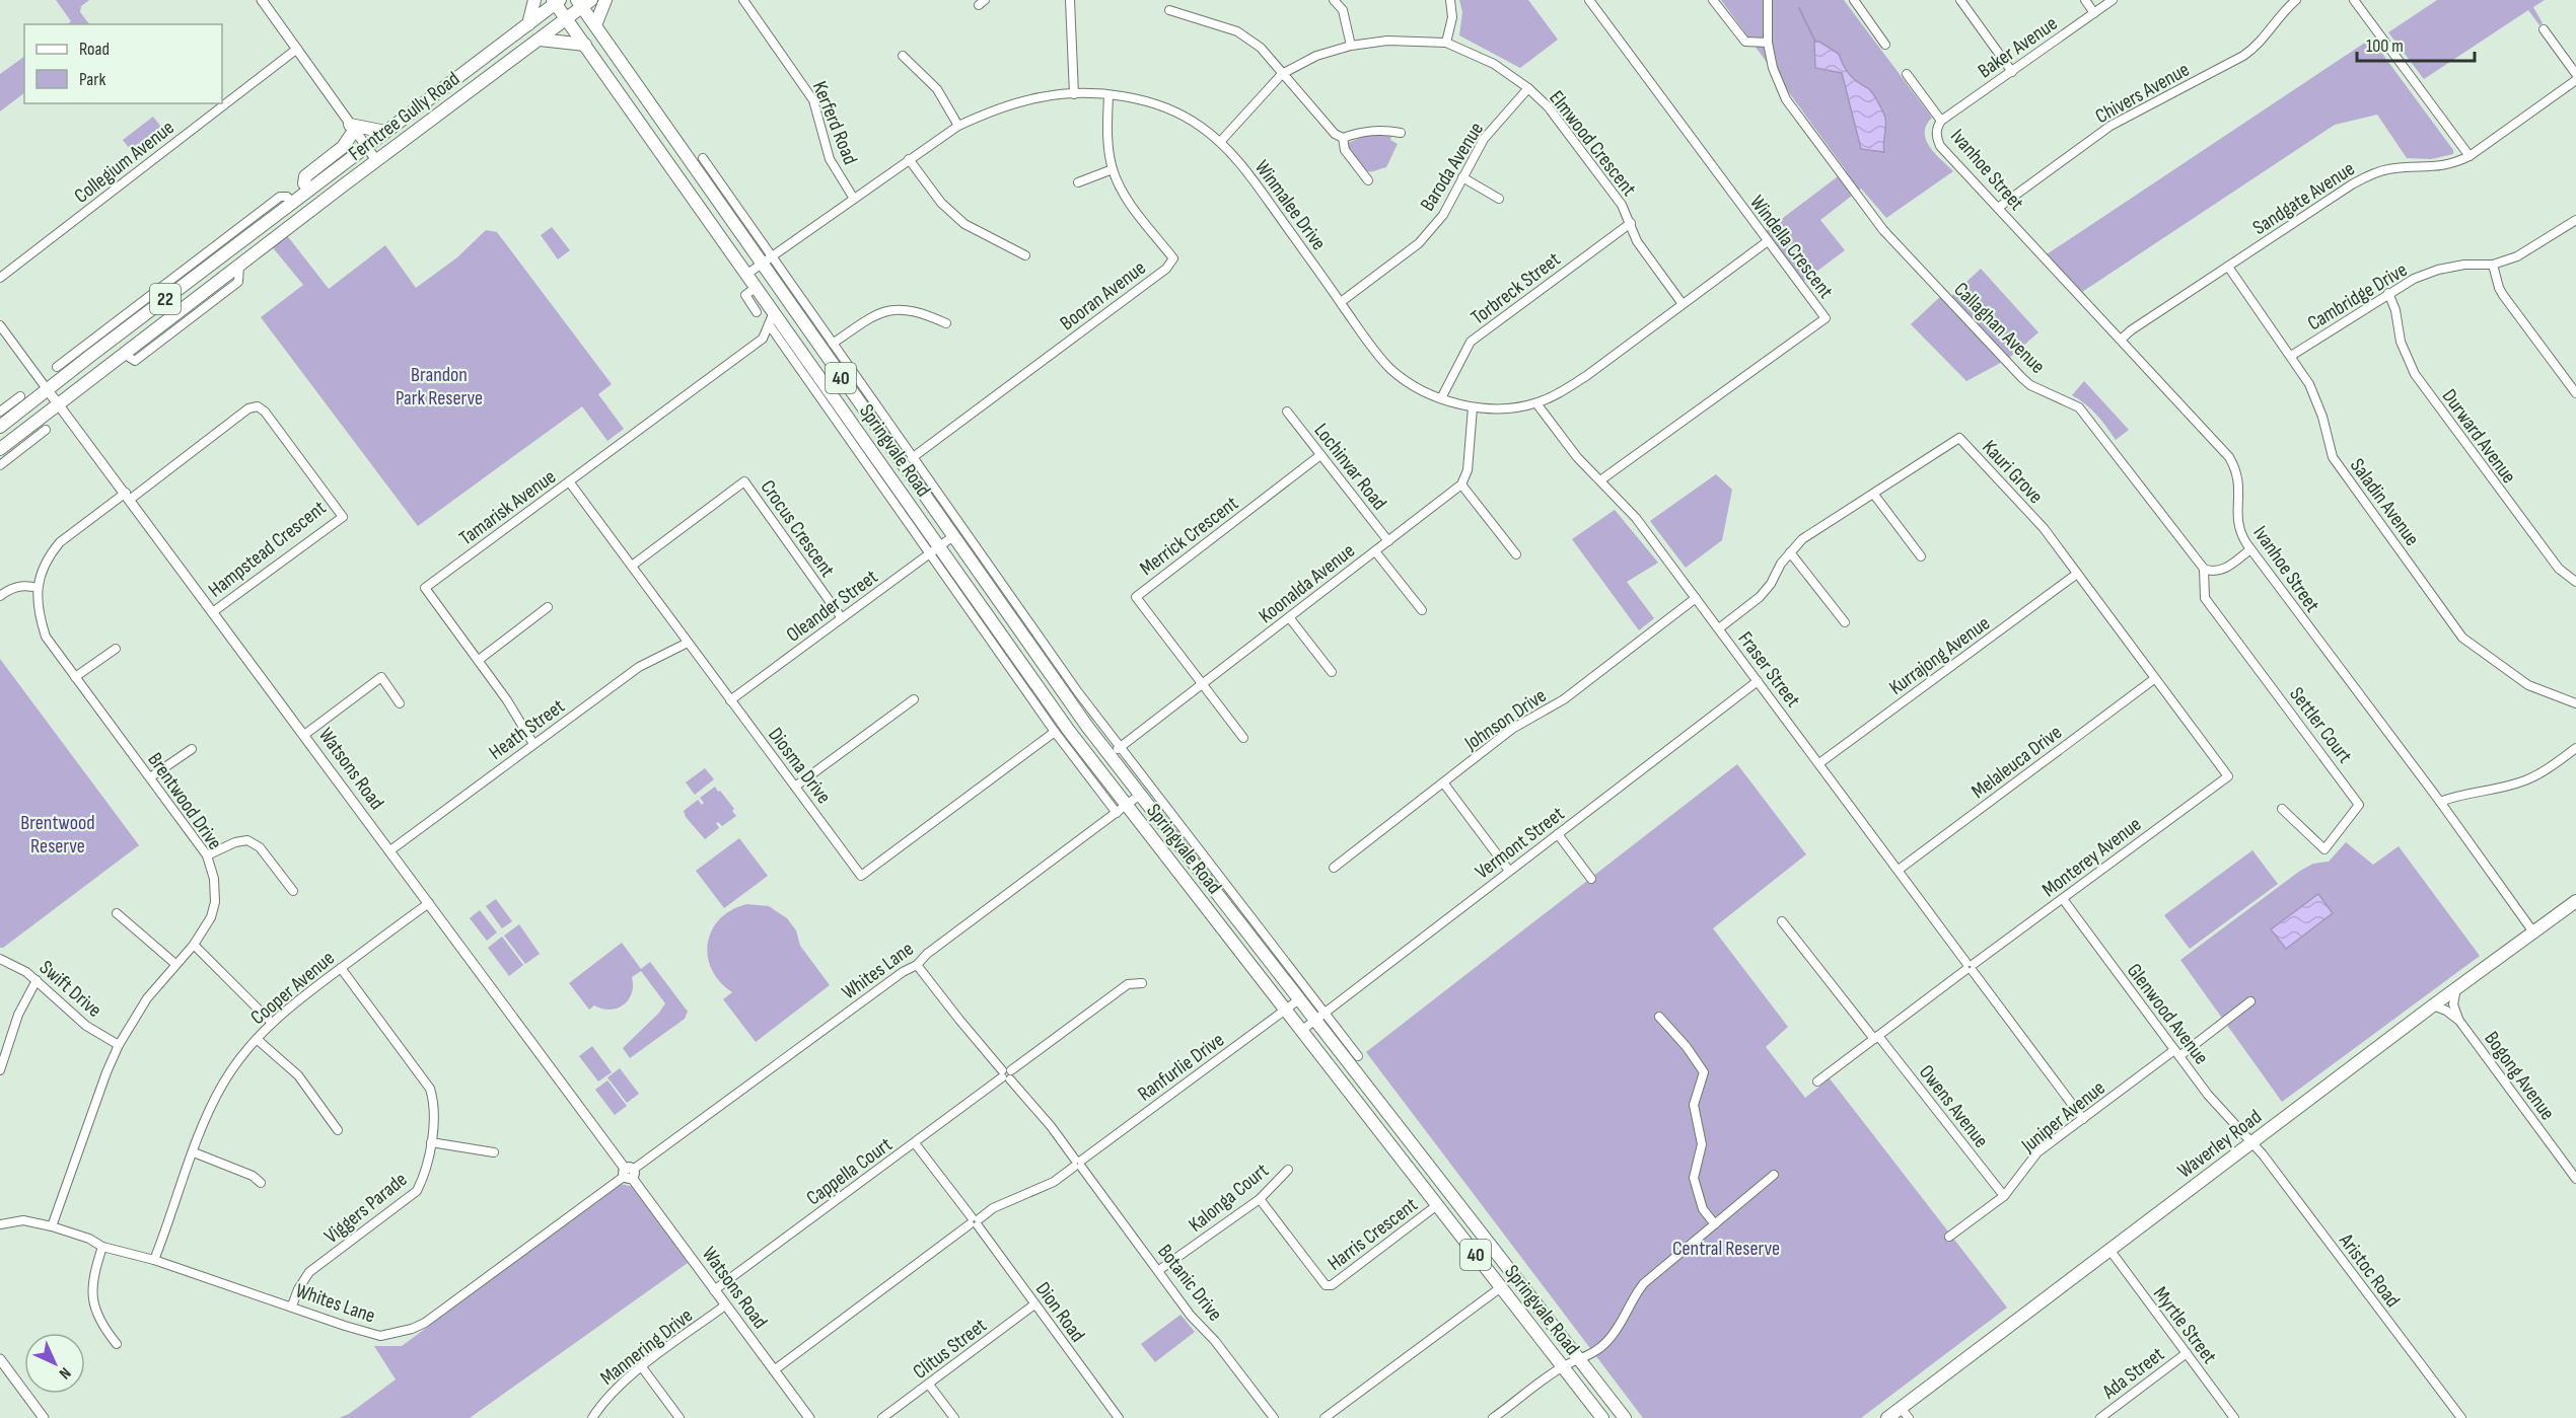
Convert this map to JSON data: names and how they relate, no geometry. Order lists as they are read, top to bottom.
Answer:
{
  "streets": {
    "main road": [
      "Ferntree Gully Road",
      "22",
      "40",
      "Springvale Road",
      "Waverley Road"
    ],
    "street": [
      "Baker Avenue",
      "Chivers Avenue",
      "Kerferd Road",
      "Elmwood Crescent",
      "Collegium Avenue",
      "Baroda Avenue",
      "Ivanhoe Street",
      "Sandgate Avenue",
      "Winmalee Drive",
      "Windella Crescent",
      "Torbreck Street",
      "Booran Avenue",
      "Cambridge Drive",
      "Callaghan Avenue",
      "Durward Avenue",
      "Lochinvar Road",
      "Kauri Grove",
      "Saladin Avenue",
      "Tamarisk Avenue",
      "Crocus Crescent",
      "Merrick Crescent",
      "Hampstead Crescent",
      "Koonalda Avenue",
      "Oleander Street",
      "Kurrajong Avenue",
      "Fraser Street",
      "Johnson Drive",
      "Settler Court",
      "Heath Street",
      "Melaleuca Drive",
      "Diosma Drive",
      "Watsons Road",
      "Brentwood Drive",
      "Vermont Street",
      "Monterey Avenue",
      "Whites Lane",
      "Cooper Avenue",
      "Swift Drive",
      "Glenwood Avenue",
      "Ranfurlie Drive",
      "Bogong Avenue",
      "Owens Avenue",
      "Juniper Avenue",
      "Cappella Court",
      "Kalonga Court",
      "Viggers Parade",
      "Harris Crescent",
      "Aristoc Road",
      "Botanic Drive",
      "Dion Road",
      "Myrtle Street",
      "Mannering Drive",
      "Clitus Street",
      "Ada Street"
    ]
  },
  "crossings": [
    ["Baker Avenue", "Ivanhoe Street"],
    ["Chivers Avenue", "Ivanhoe Street"],
    ["Ferntree Gully Road", "Springvale Road"],
    ["Ferntree Gully Road", "Watsons Road"],
    ["Kerferd Road", "Winmalee Drive"],
    ["Elmwood Crescent", "Baroda Avenue"],
    ["Elmwood Crescent", "Winmalee Drive"],
    ["Elmwood Crescent", "Torbreck Street"],
    ["Baroda Avenue", "Winmalee Drive"],
    ["Ivanhoe Street", "Sandgate Avenue"],
    ["Ivanhoe Street", "Waverley Road"],
    ["Sandgate Avenue", "Saladin Avenue"],
    ["Winmalee Drive", "Windella Crescent"],
    ["Winmalee Drive", "Torbreck Street"],
    ["Winmalee Drive", "Booran Avenue"],
    ["Winmalee Drive", "Springvale Road"],
    ["Winmalee Drive", "Fraser Street"],
    ["Windella Crescent", "Fraser Street"],
    ["Booran Avenue", "Springvale Road"],
    ["Cambridge Drive", "Durward Avenue"],
    ["Cambridge Drive", "Saladin Avenue"],
    ["Callaghan Avenue", "Settler Court"],
    ["Springvale Road", "Tamarisk Avenue"],
    ["Springvale Road", "Koonalda Avenue"],
    ["Springvale Road", "Oleander Street"],
    ["Springvale Road", "Diosma Drive"],
    ["Springvale Road", "Vermont Street"],
    ["Springvale Road", "Whites Lane"],
    ["Springvale Road", "Ranfurlie Drive"],
    ["Springvale Road", "Harris Crescent"],
    ["Lochinvar Road", "Merrick Crescent"],
    ["Lochinvar Road", "Koonalda Avenue"],
    ["Kauri Grove", "Kurrajong Avenue"],
    ["Kauri Grove", "Fraser Street"],
    ["Kauri Grove", "Melaleuca Drive"],
    ["Kauri Grove", "Monterey Avenue"],
    ["Tamarisk Avenue", "Heath Street"],
    ["Tamarisk Avenue", "Diosma Drive"],
    ["Crocus Crescent", "Oleander Street"],
    ["Crocus Crescent", "Diosma Drive"],
    ["Merrick Crescent", "Koonalda Avenue"],
    ["Hampstead Crescent", "Watsons Road"],
    ["Hampstead Crescent", "Brentwood Drive"],
    ["Oleander Street", "Diosma Drive"],
    ["Kurrajong Avenue", "Fraser Street"],
    ["Fraser Street", "Johnson Drive"],
    ["Fraser Street", "Melaleuca Drive"],
    ["Fraser Street", "Vermont Street"],
    ["Fraser Street", "Monterey Avenue"],
    ["Fraser Street", "Juniper Avenue"],
    ["Heath Street", "Diosma Drive"],
    ["Heath Street", "Watsons Road"],
    ["Watsons Road", "Brentwood Drive"],
    ["Watsons Road", "Whites Lane"],
    ["Watsons Road", "Cooper Avenue"],
    ["Watsons Road", "Ranfurlie Drive"],
    ["Watsons Road", "Cappella Court"],
    ["Watsons Road", "Mannering Drive"],
    ["Brentwood Drive", "Whites Lane"],
    ["Brentwood Drive", "Swift Drive"],
    ["Monterey Avenue", "Glenwood Avenue"],
    ["Monterey Avenue", "Owens Avenue"],
    ["Whites Lane", "Cooper Avenue"],
    ["Whites Lane", "Viggers Parade"],
    ["Whites Lane", "Botanic Drive"],
    ["Cooper Avenue", "Viggers Parade"],
    ["Glenwood Avenue", "Juniper Avenue"],
    ["Glenwood Avenue", "Waverley Road"],
    ["Glenwood Avenue", "Aristoc Road"],
    ["Ranfurlie Drive", "Botanic Drive"],
    ["Ranfurlie Drive", "Dion Road"],
    ["Bogong Avenue", "Waverley Road"],
    ["Owens Avenue", "Juniper Avenue"],
    ["Waverley Road", "Aristoc Road"],
    ["Waverley Road", "Myrtle Street"],
    ["Cappella Court", "Botanic Drive"],
    ["Cappella Court", "Dion Road"],
    ["Kalonga Court", "Harris Crescent"],
    ["Kalonga Court", "Botanic Drive"],
    ["Dion Road", "Clitus Street"],
    ["Myrtle Street", "Ada Street"]
  ],
  "parks": ["Brandon Park Reserve", "Brentwood Reserve", "Central Reserve"],
  "legend": ["Road", "Park"],
  "scale_bar": "100 m",
  "north": "bottom right"
}
